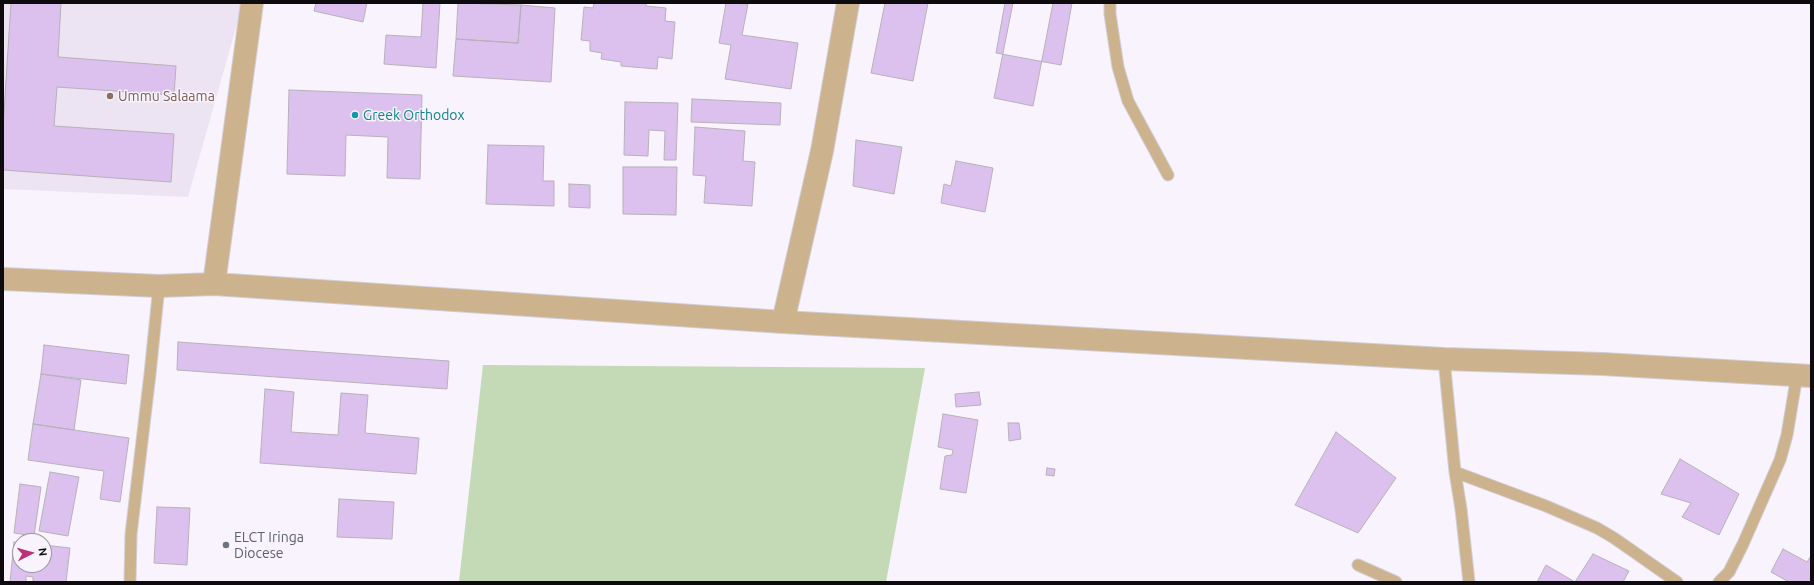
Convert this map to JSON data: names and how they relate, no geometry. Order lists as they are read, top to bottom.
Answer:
{
  "places": ["Ummu Salaama", "Greek Orthodox", "ELCT Iringa Diocese"],
  "north": "right"
}
